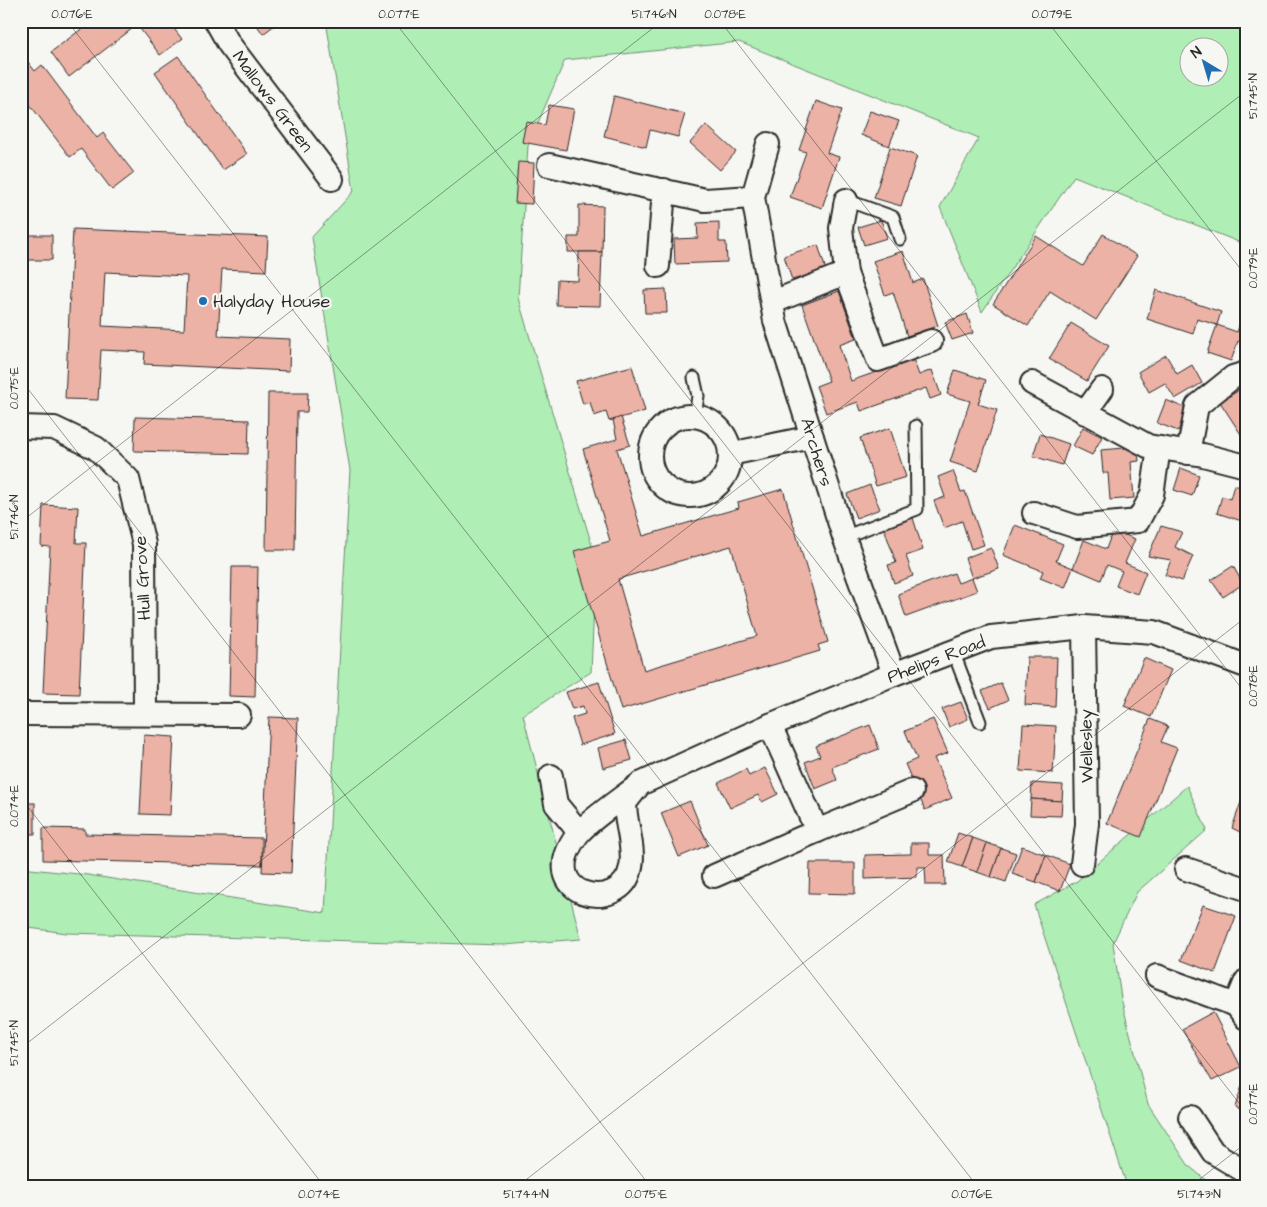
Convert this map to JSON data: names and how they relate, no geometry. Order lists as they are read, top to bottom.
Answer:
{
  "streets": {
    "street": [
      "Mallows Green",
      "Archers",
      "Hull Grove",
      "Phelips Road",
      "Wellesley"
    ]
  },
  "crossings": [
    ["Archers", "Phelips Road"],
    ["Phelips Road", "Wellesley"]
  ],
  "places": ["Halyday House"],
  "north": "top left",
  "coordinates": [
    "0.076°E",
    "0.077°E",
    "51.746°N",
    "0.078°E",
    "0.079°E",
    "51.745°N",
    "0.075°E",
    "0.074°E",
    "51.744°N",
    "51.743°N"
  ]
}
